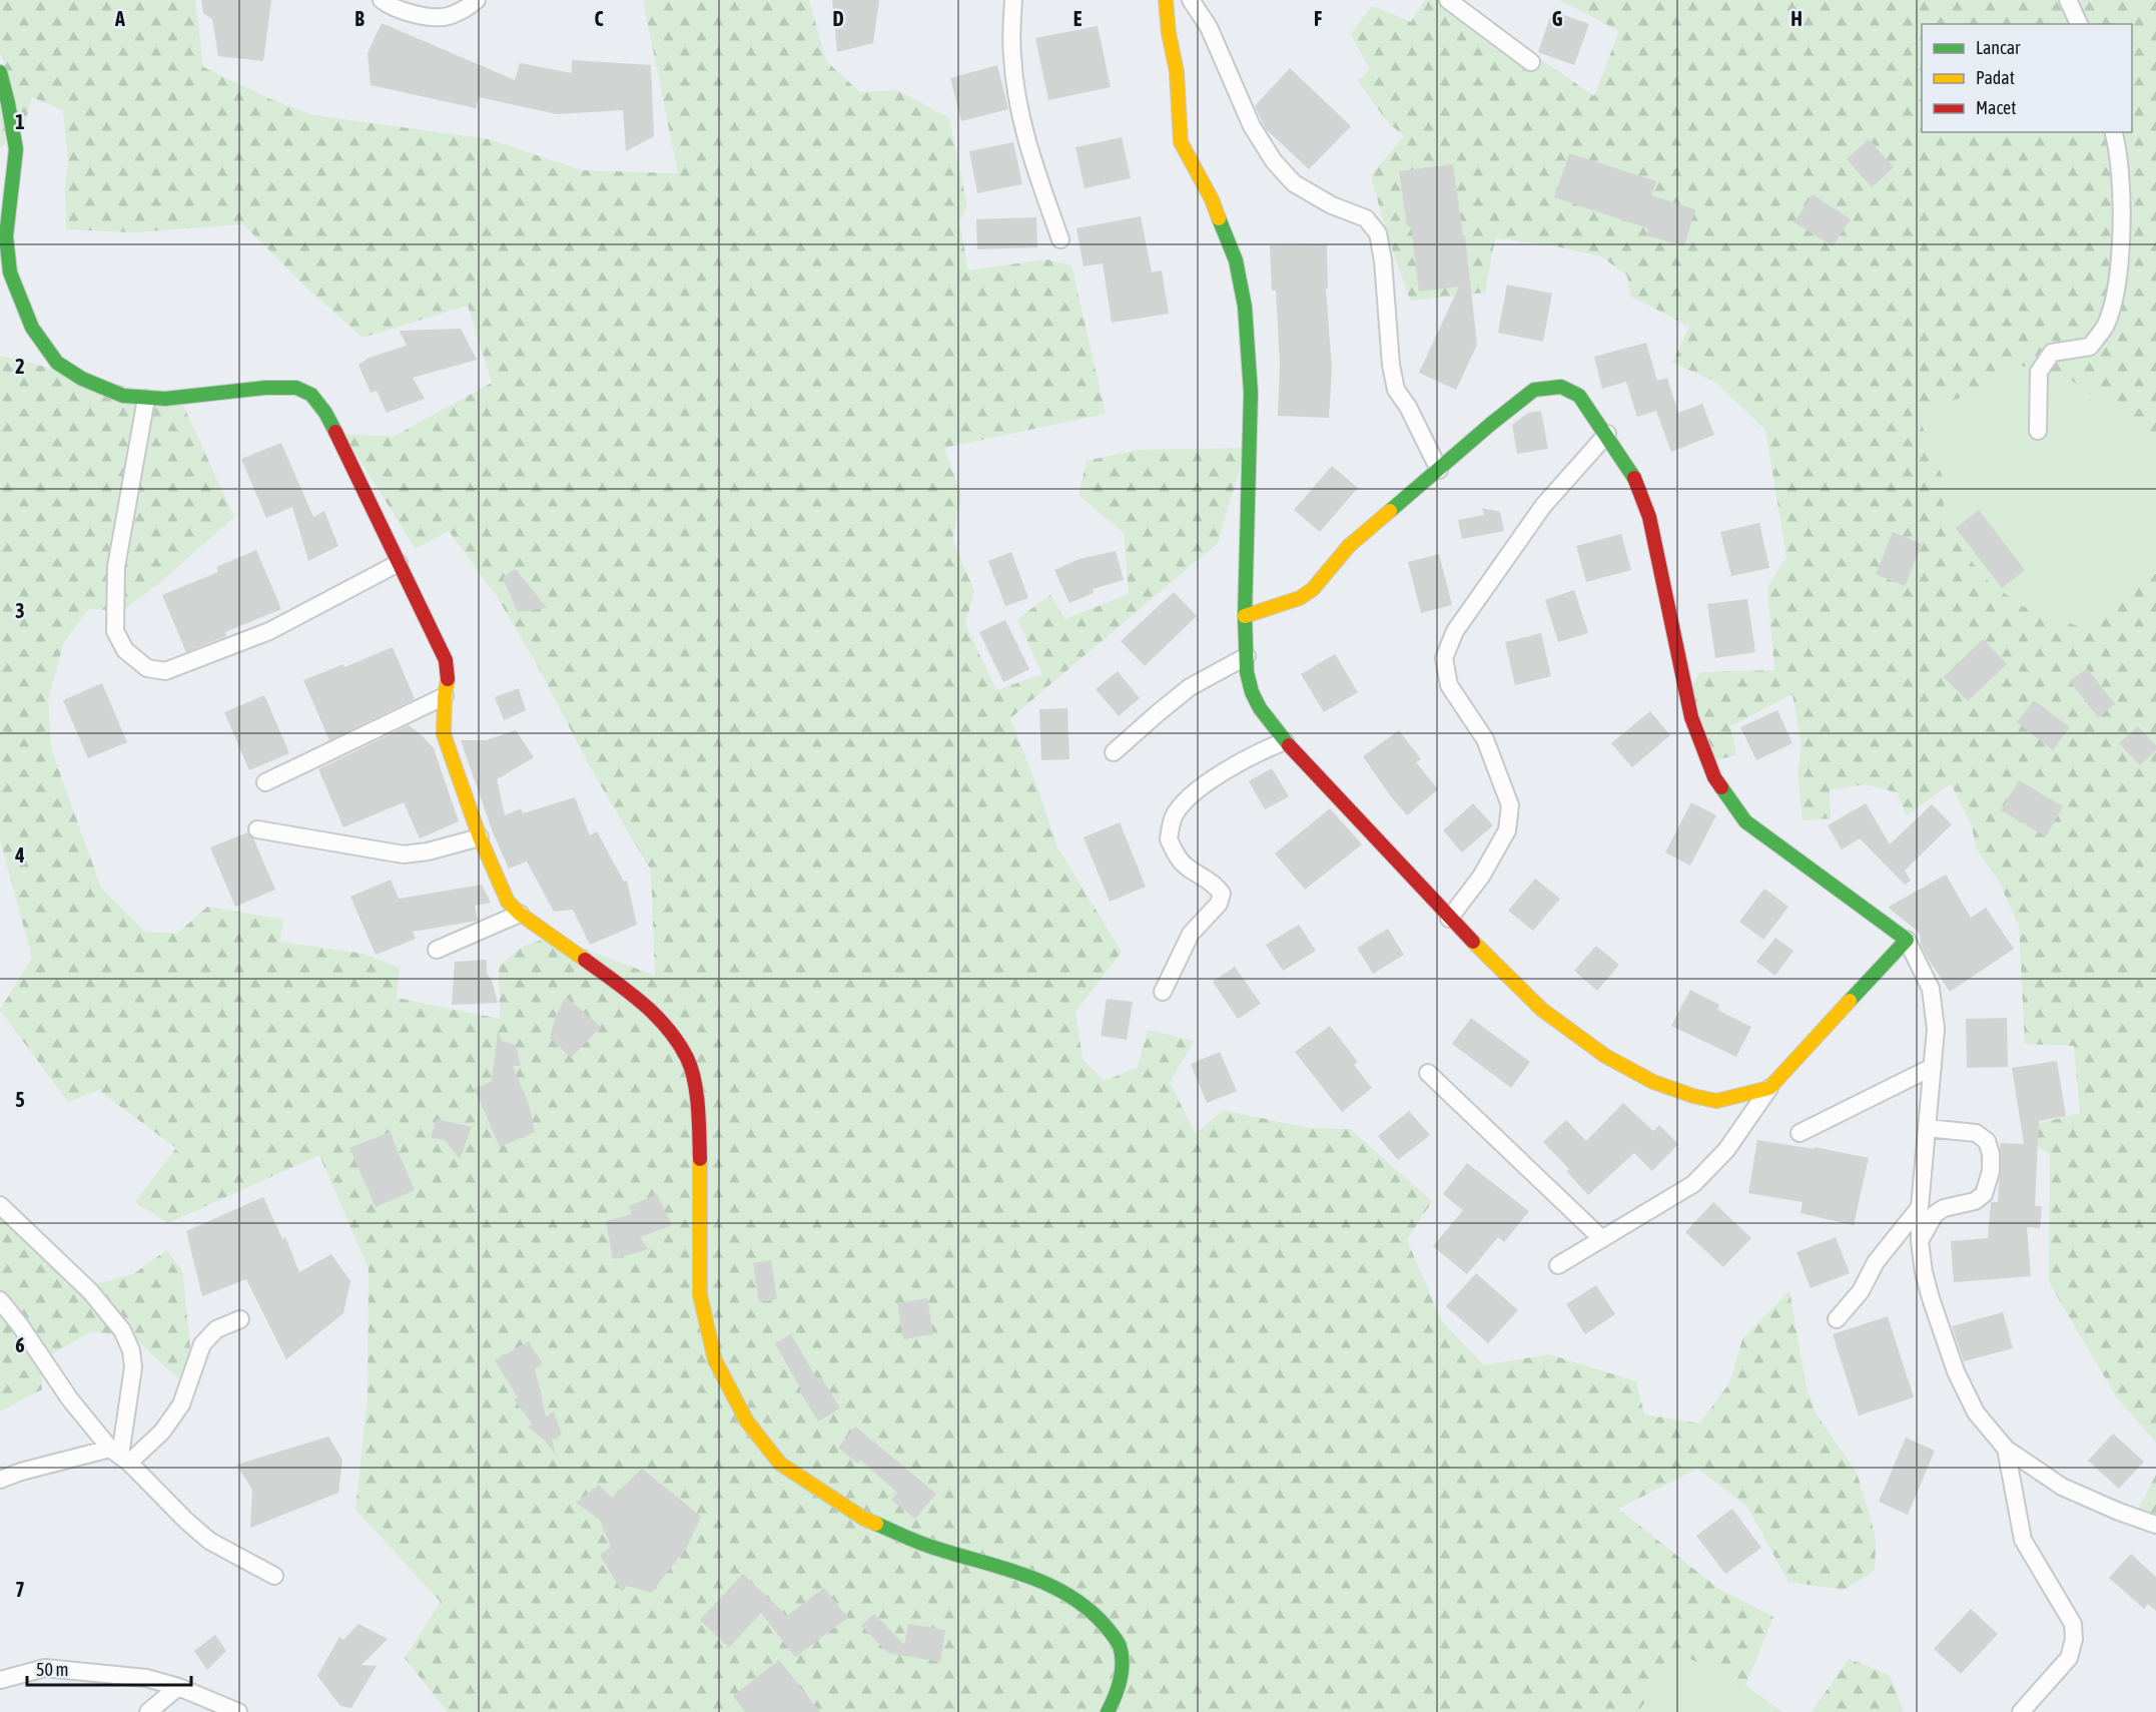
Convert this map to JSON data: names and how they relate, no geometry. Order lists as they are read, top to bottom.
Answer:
{
  "legend": ["Lancar", "Padat", "Macet"],
  "scale_bar": "50 m",
  "grid": {
    "columns": [
      "A",
      "B",
      "C",
      "D",
      "E",
      "F",
      "G",
      "H"
    ],
    "rows": [
      "1",
      "2",
      "3",
      "4",
      "5",
      "6",
      "7"
    ]
  }
}
